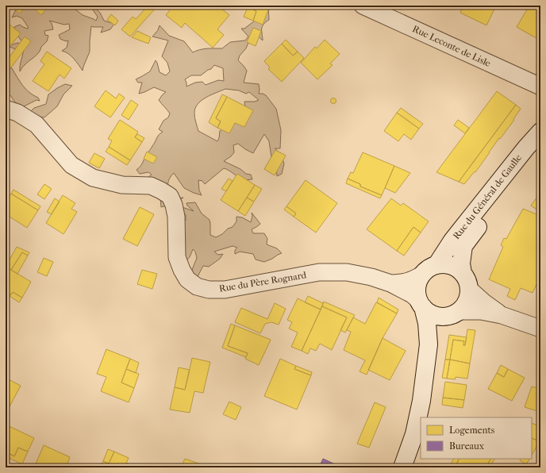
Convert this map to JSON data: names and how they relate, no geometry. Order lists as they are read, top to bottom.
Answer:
{
  "streets": {
    "main road": ["Rue du Général de Gaulle"],
    "street": ["Rue Leconte de Lisle", "Rue du Père Rognard"]
  },
  "crossings": [
    ["Rue du Général de Gaulle", "Rue du Père Rognard"]
  ],
  "legend": ["Logements", "Bureaux"]
}
